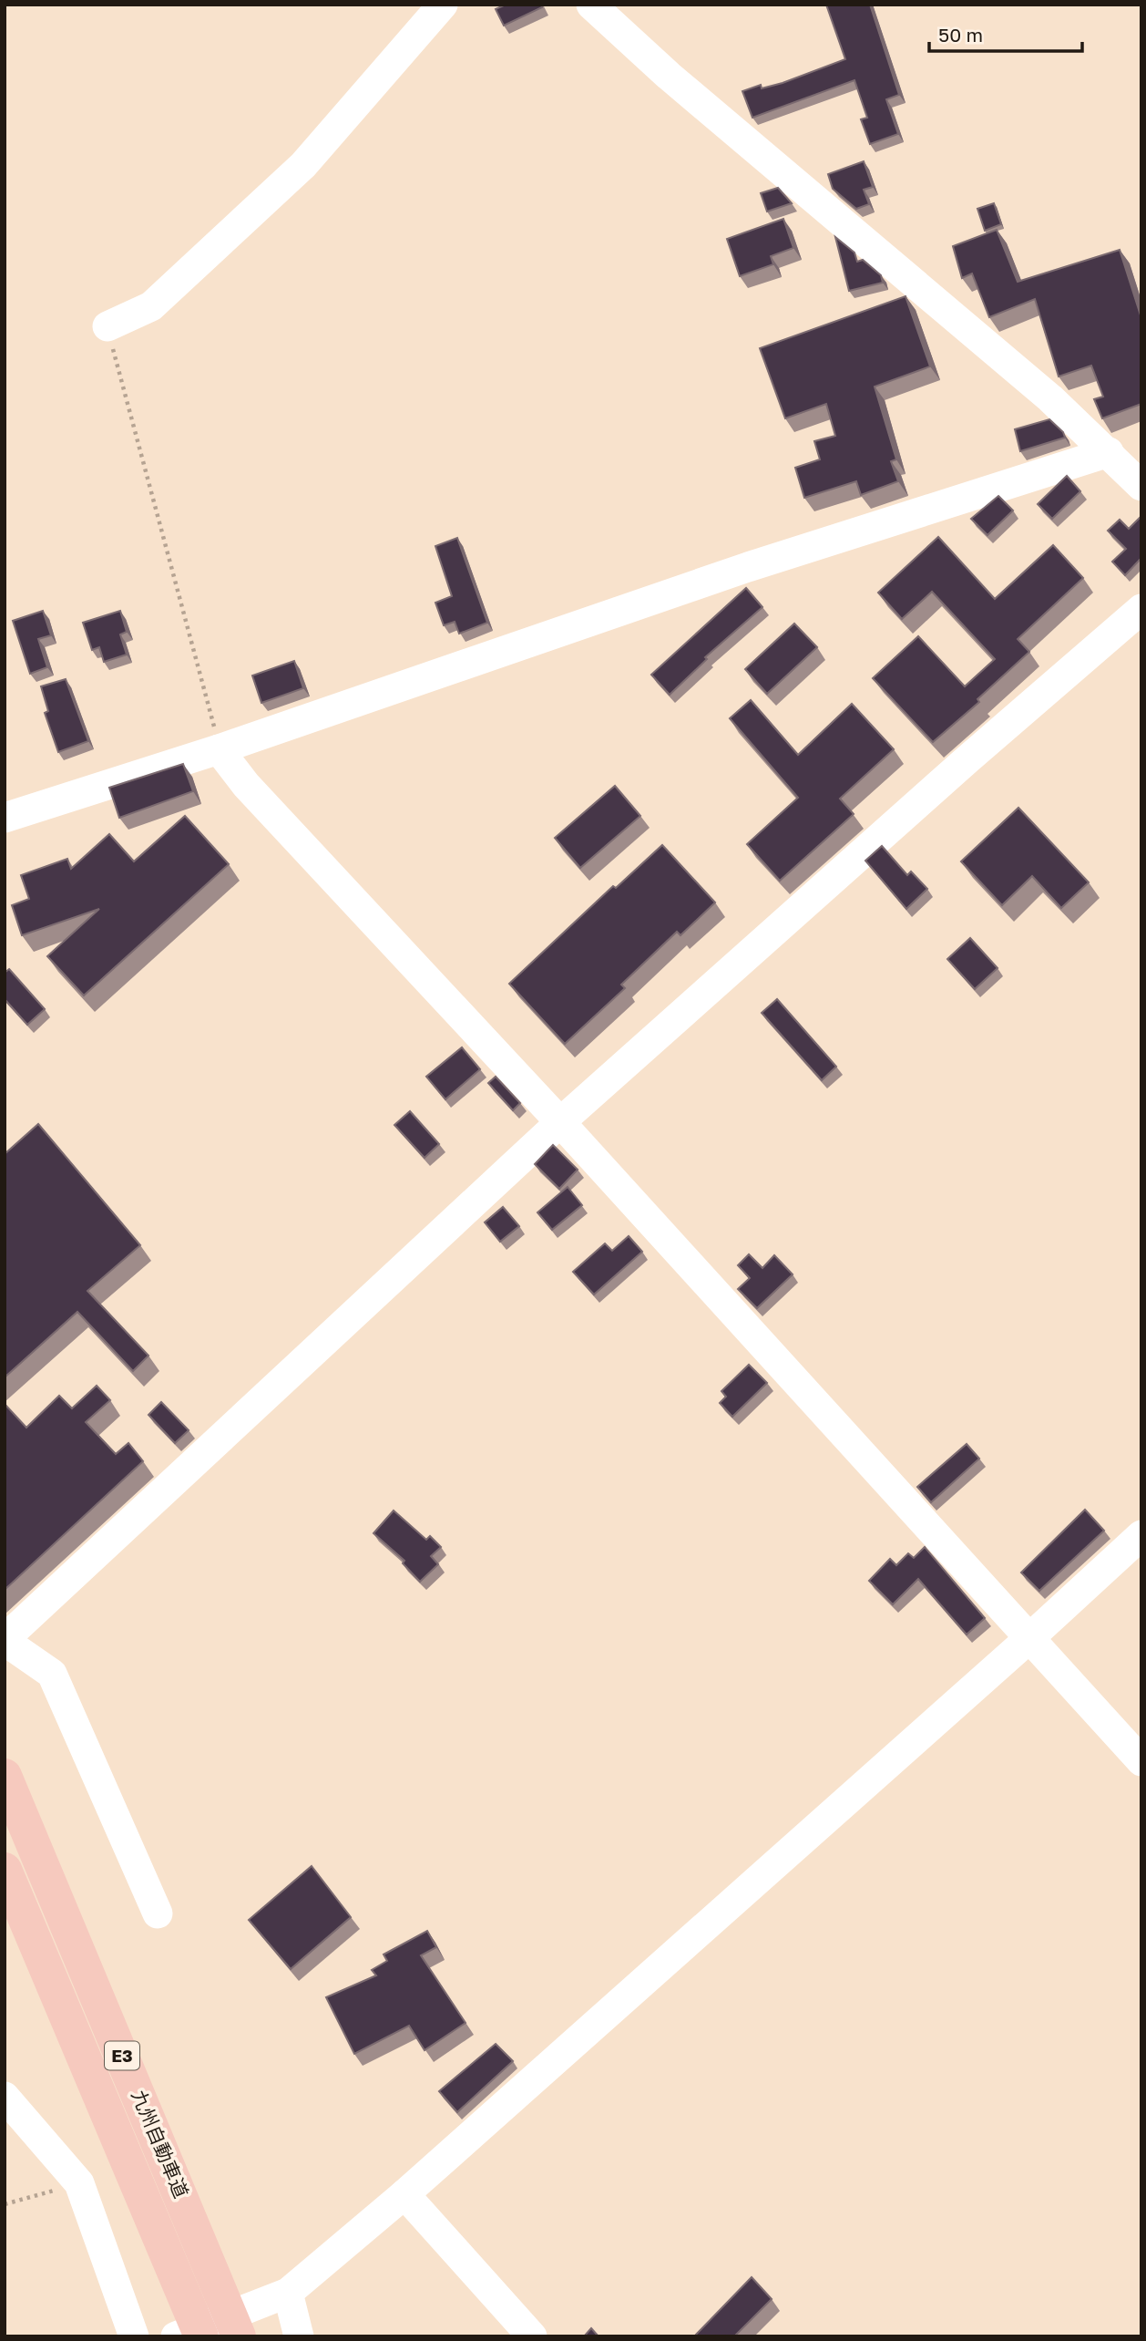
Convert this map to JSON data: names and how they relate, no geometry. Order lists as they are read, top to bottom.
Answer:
{
  "streets": {
    "highway": ["E3", "九州自動車道"]
  },
  "scale_bar": "50 m"
}
